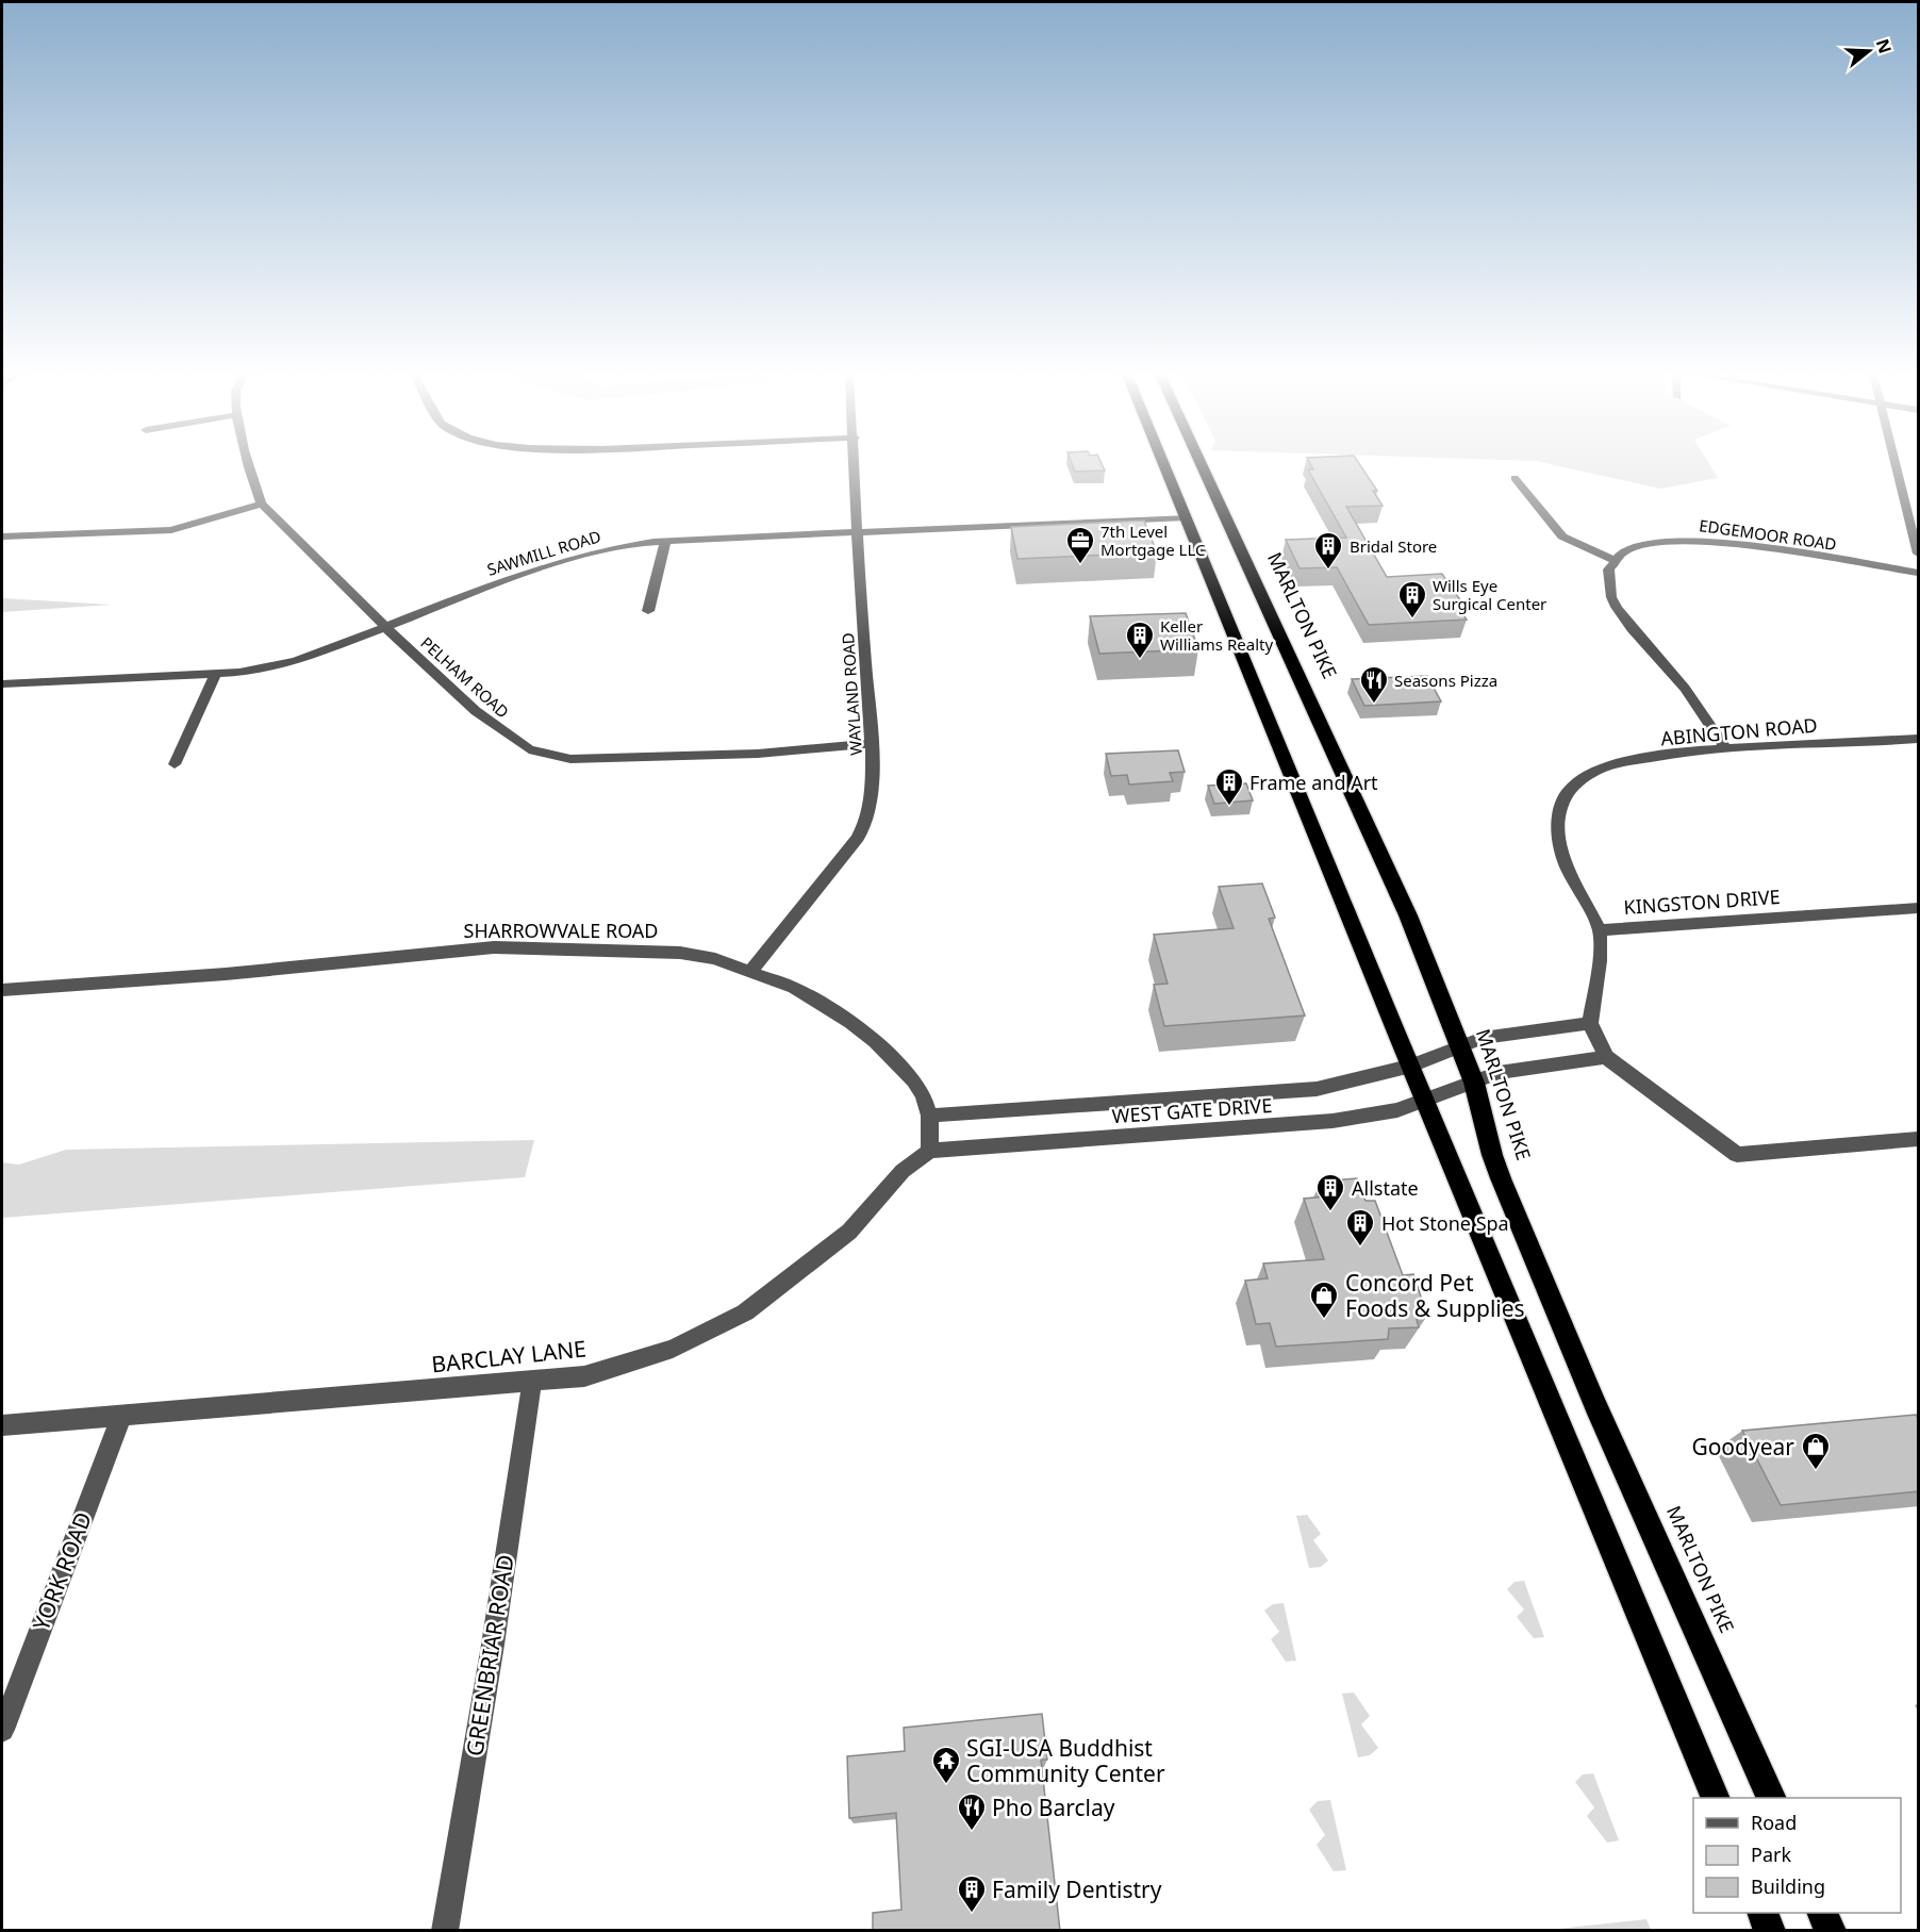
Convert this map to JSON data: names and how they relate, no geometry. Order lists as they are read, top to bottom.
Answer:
{
  "streets": {
    "highway": ["MARLTON PIKE"],
    "street": [
      "EDGEMOOR ROAD",
      "SAWMILL ROAD",
      "PELHAM ROAD",
      "WAYLAND ROAD",
      "ABINGTON ROAD",
      "KINGSTON DRIVE",
      "SHARROWVALE ROAD",
      "WEST GATE DRIVE",
      "BARCLAY LANE",
      "YORK ROAD",
      "GREENBRIAR ROAD"
    ]
  },
  "crossings": [
    ["SAWMILL ROAD", "PELHAM ROAD"],
    ["SAWMILL ROAD", "WAYLAND ROAD"],
    ["MARLTON PIKE", "WEST GATE DRIVE"],
    ["PELHAM ROAD", "WAYLAND ROAD"],
    ["WAYLAND ROAD", "SHARROWVALE ROAD"],
    ["ABINGTON ROAD", "KINGSTON DRIVE"],
    ["KINGSTON DRIVE", "WEST GATE DRIVE"],
    ["SHARROWVALE ROAD", "WEST GATE DRIVE"],
    ["SHARROWVALE ROAD", "BARCLAY LANE"],
    ["WEST GATE DRIVE", "BARCLAY LANE"],
    ["BARCLAY LANE", "YORK ROAD"],
    ["BARCLAY LANE", "GREENBRIAR ROAD"]
  ],
  "places": {
    "office": ["7th Level Mortgage LLC"],
    "building": [
      "Bridal Store",
      "Wills Eye Surgical Center",
      "Keller Williams Realty",
      "Frame and Art",
      "Allstate",
      "Hot Stone Spa",
      "Family Dentistry"
    ],
    "restaurant": ["Seasons Pizza", "Pho Barclay"],
    "shop": ["Concord Pet Foods & Supplies", "Goodyear"],
    "temple": ["SGI-USA Buddhist Community Center"]
  },
  "legend": ["Road", "Park", "Building"],
  "north": "right"
}
